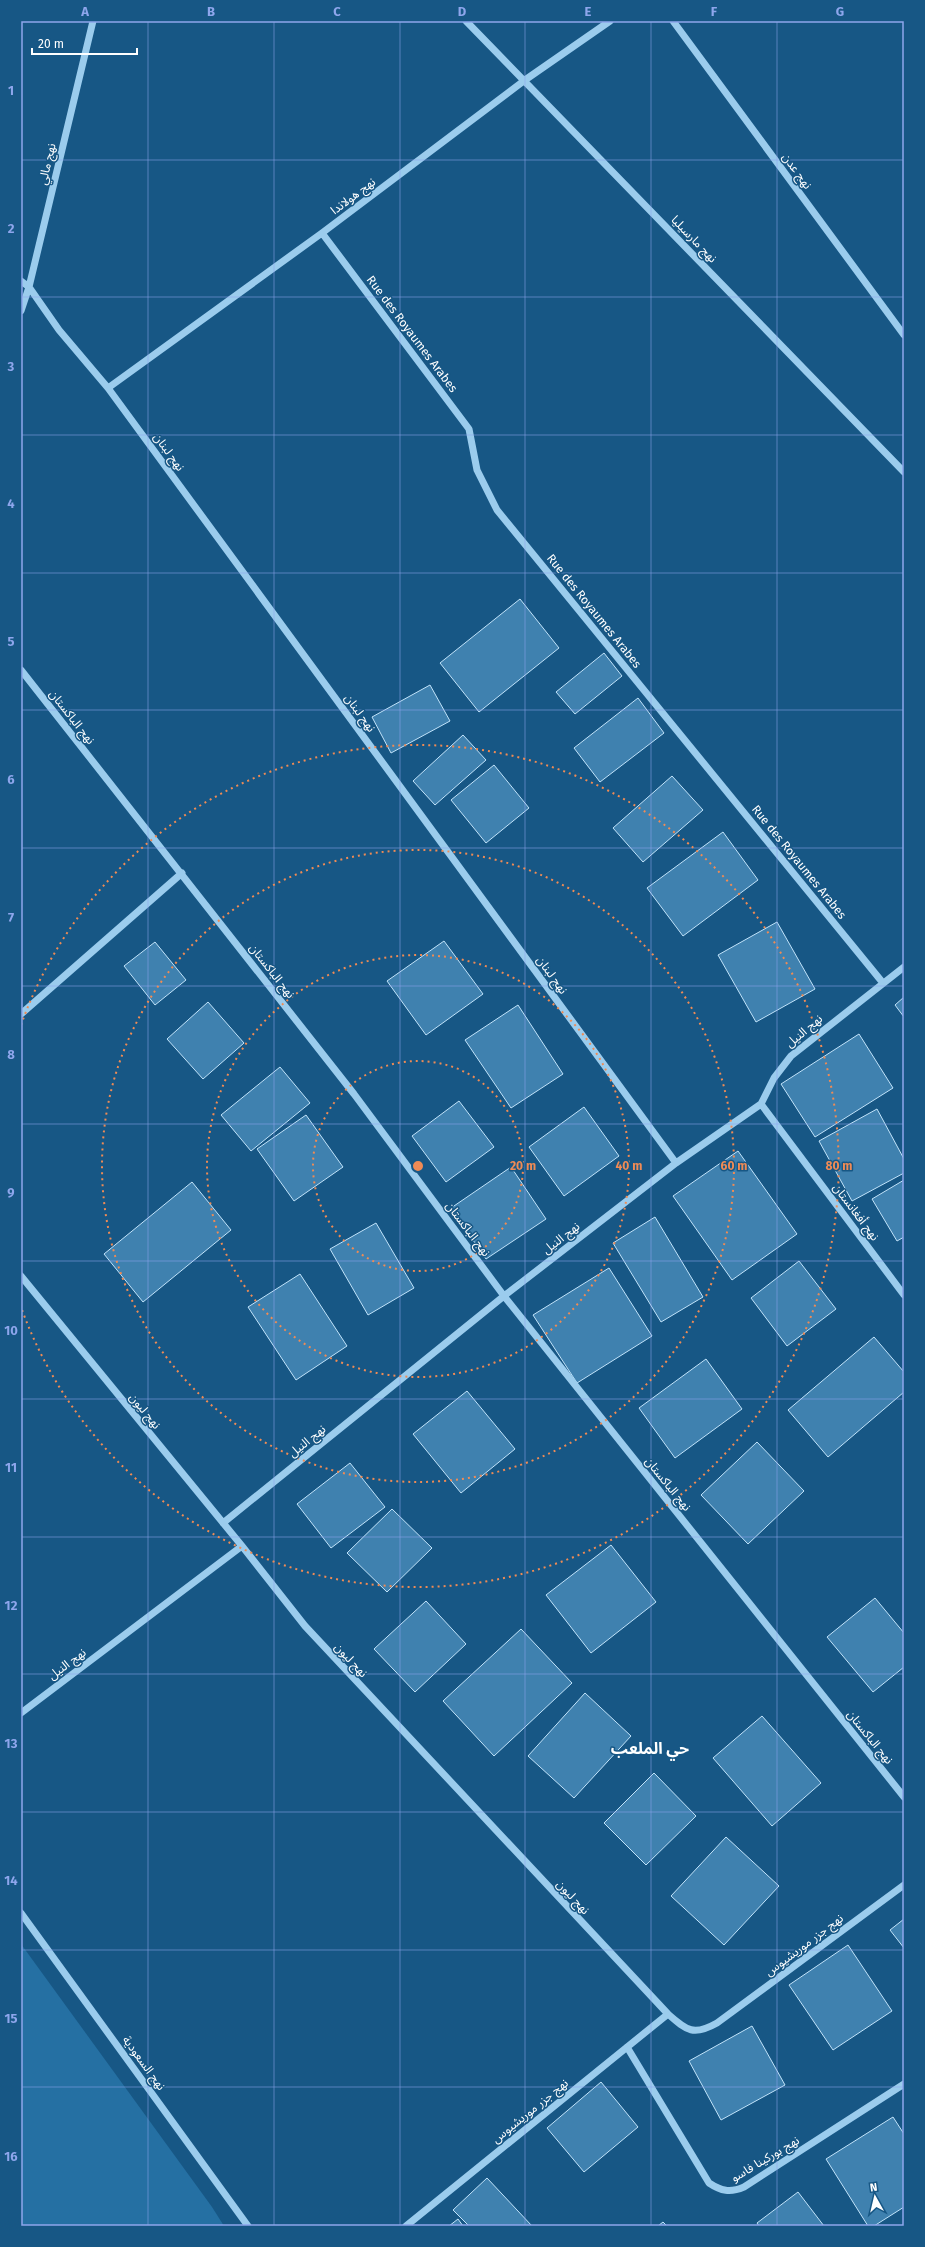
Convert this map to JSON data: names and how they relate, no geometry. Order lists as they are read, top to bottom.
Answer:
{
  "streets": {
    "street": [
      "نهج مالي",
      "نهج عدن",
      "نهج هولاندا",
      "نهج مارسيليا",
      "Rue des Royaumes Arabes",
      "نهج لبنان",
      "نهج الباكستان",
      "نهج النيل",
      "نهج أفغانستان",
      "نهج ليون",
      "نهج جزر موريشيوس",
      "نهج السعودية",
      "نهج بوركينا فاسو"
    ]
  },
  "crossings": [
    ["نهج مالي", "نهج لبنان"],
    ["نهج هولاندا", "نهج مارسيليا"],
    ["نهج هولاندا", "Rue des Royaumes Arabes"],
    ["نهج هولاندا", "نهج لبنان"],
    ["Rue des Royaumes Arabes", "نهج النيل"],
    ["نهج لبنان", "نهج النيل"],
    ["نهج الباكستان", "نهج النيل"],
    ["نهج النيل", "نهج أفغانستان"],
    ["نهج النيل", "نهج ليون"],
    ["نهج ليون", "نهج جزر موريشيوس"],
    ["نهج جزر موريشيوس", "نهج بوركينا فاسو"]
  ],
  "districts": ["حي الملعب"],
  "scale_bar": "20 m",
  "north": "top",
  "grid": {
    "columns": [
      "A",
      "B",
      "C",
      "D",
      "E",
      "F",
      "G"
    ],
    "rows": [
      "1",
      "2",
      "3",
      "4",
      "5",
      "6",
      "7",
      "8",
      "9",
      "10",
      "11",
      "12",
      "13",
      "14",
      "15",
      "16"
    ]
  },
  "rings": [
    "20 m",
    "40 m",
    "60 m",
    "80 m"
  ]
}
